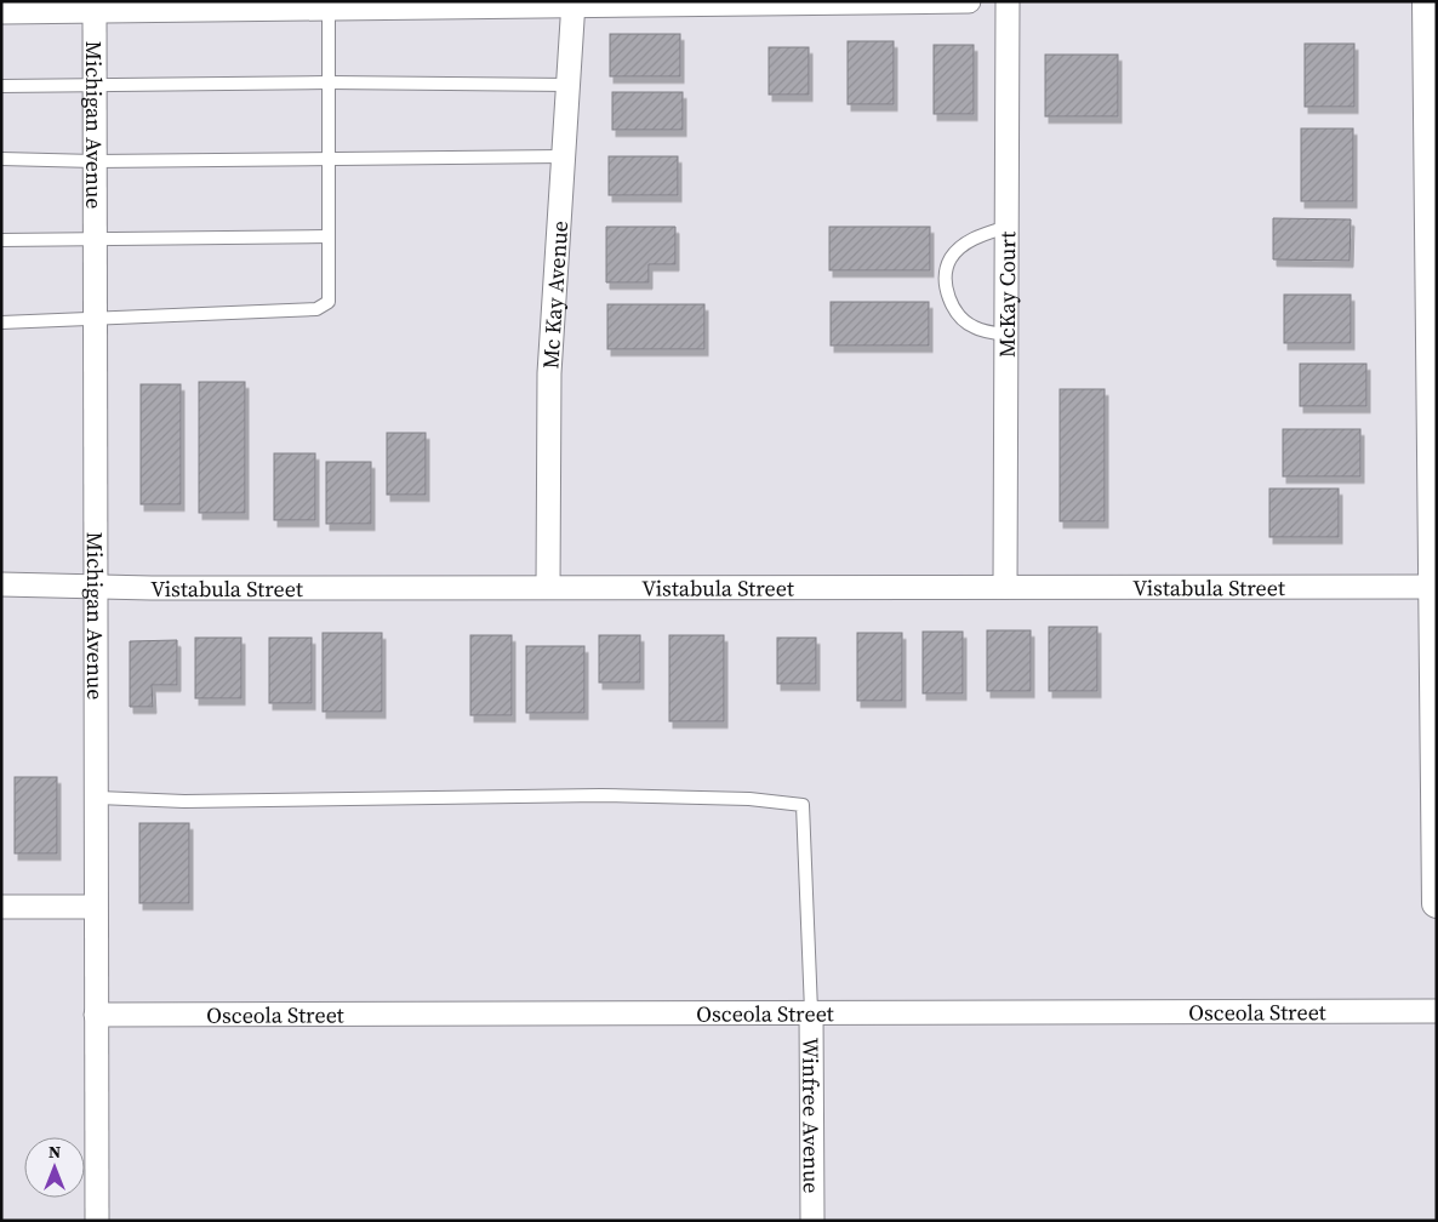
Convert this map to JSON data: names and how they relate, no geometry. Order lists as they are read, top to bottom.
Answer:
{
  "streets": {
    "street": [
      "Michigan Avenue",
      "Mc Kay Avenue",
      "McKay Court",
      "Vistabula Street",
      "Osceola Street",
      "Winfree Avenue"
    ]
  },
  "crossings": [
    ["Michigan Avenue", "Vistabula Street"],
    ["Michigan Avenue", "Osceola Street"],
    ["Mc Kay Avenue", "Vistabula Street"],
    ["McKay Court", "Vistabula Street"],
    ["Osceola Street", "Winfree Avenue"]
  ],
  "north": "top"
}
